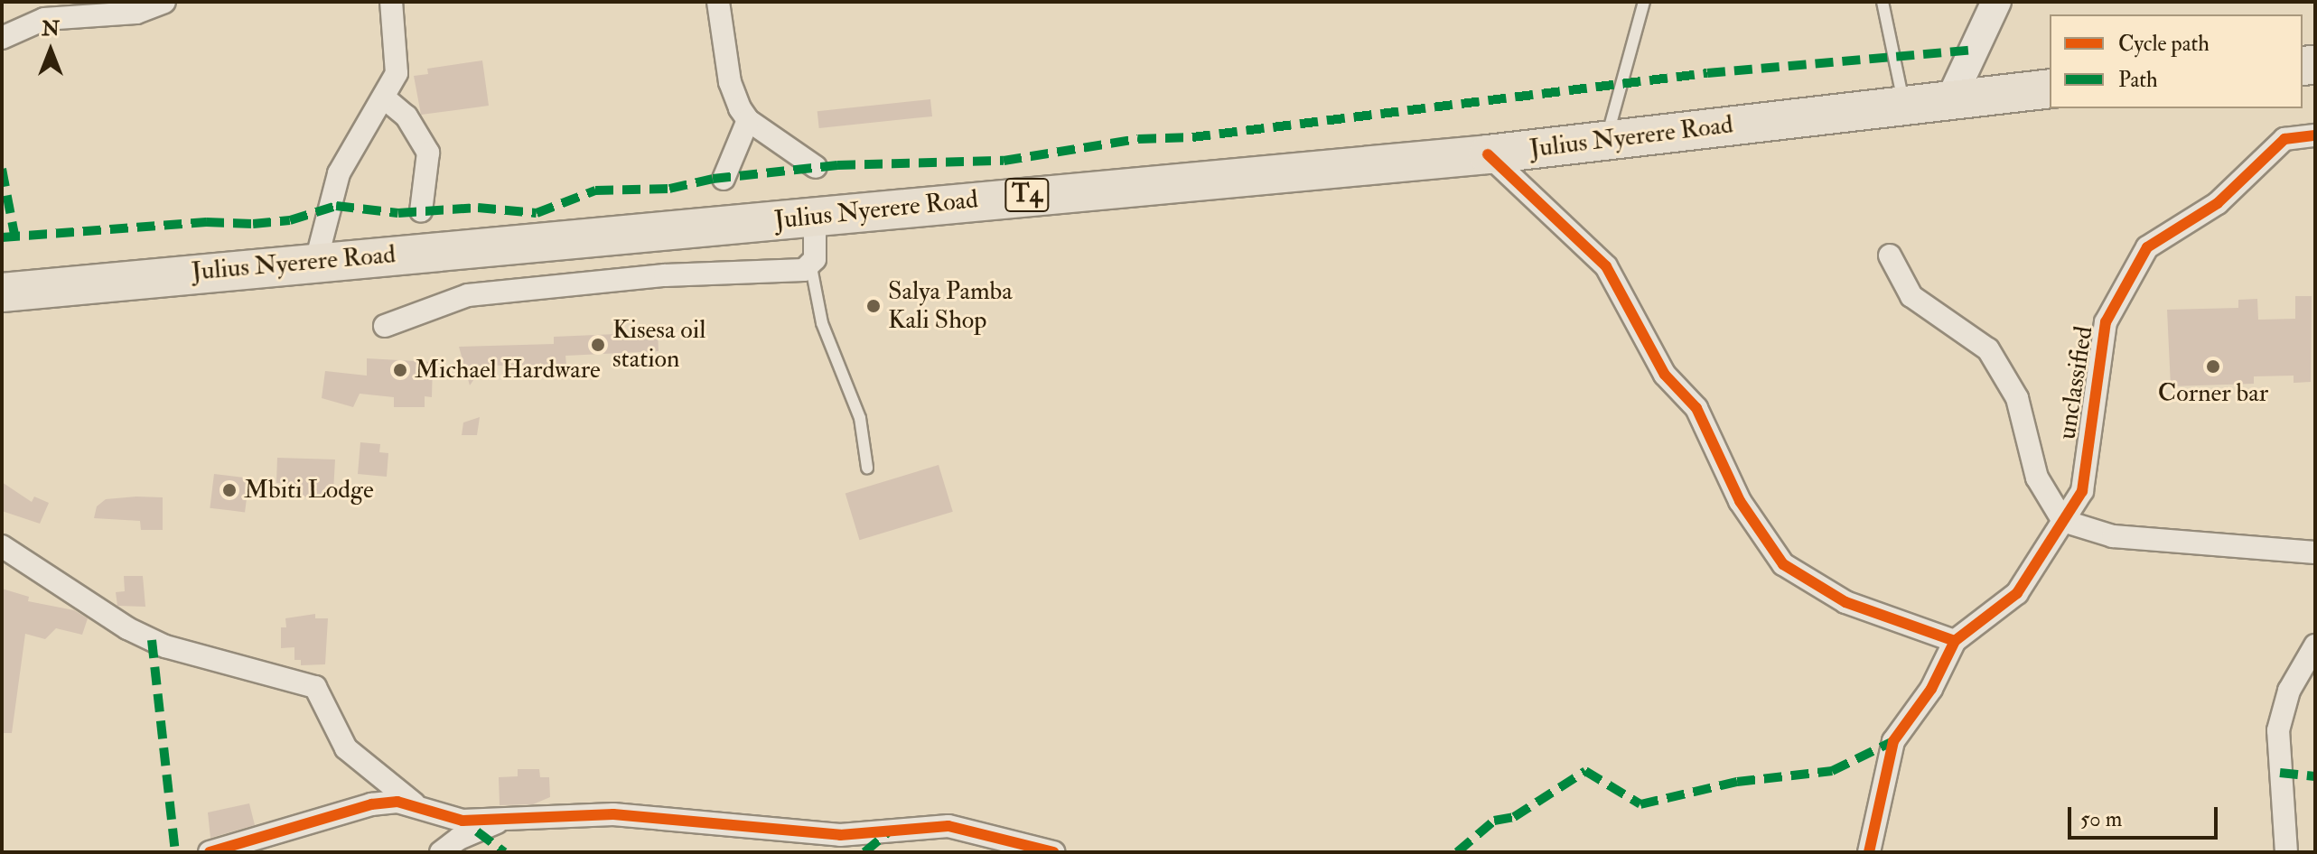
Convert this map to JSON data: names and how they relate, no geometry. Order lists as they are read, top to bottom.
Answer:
{
  "streets": {
    "highway": ["Julius Nyerere Road", "T4"],
    "street": ["unclassified"]
  },
  "places": [
    "Salya Pamba Kali Shop",
    "Kisesa oil station",
    "Corner bar",
    "Michael Hardware",
    "Mbiti Lodge"
  ],
  "legend": ["Cycle path", "Path"],
  "scale_bar": "50 m",
  "north": "top"
}
